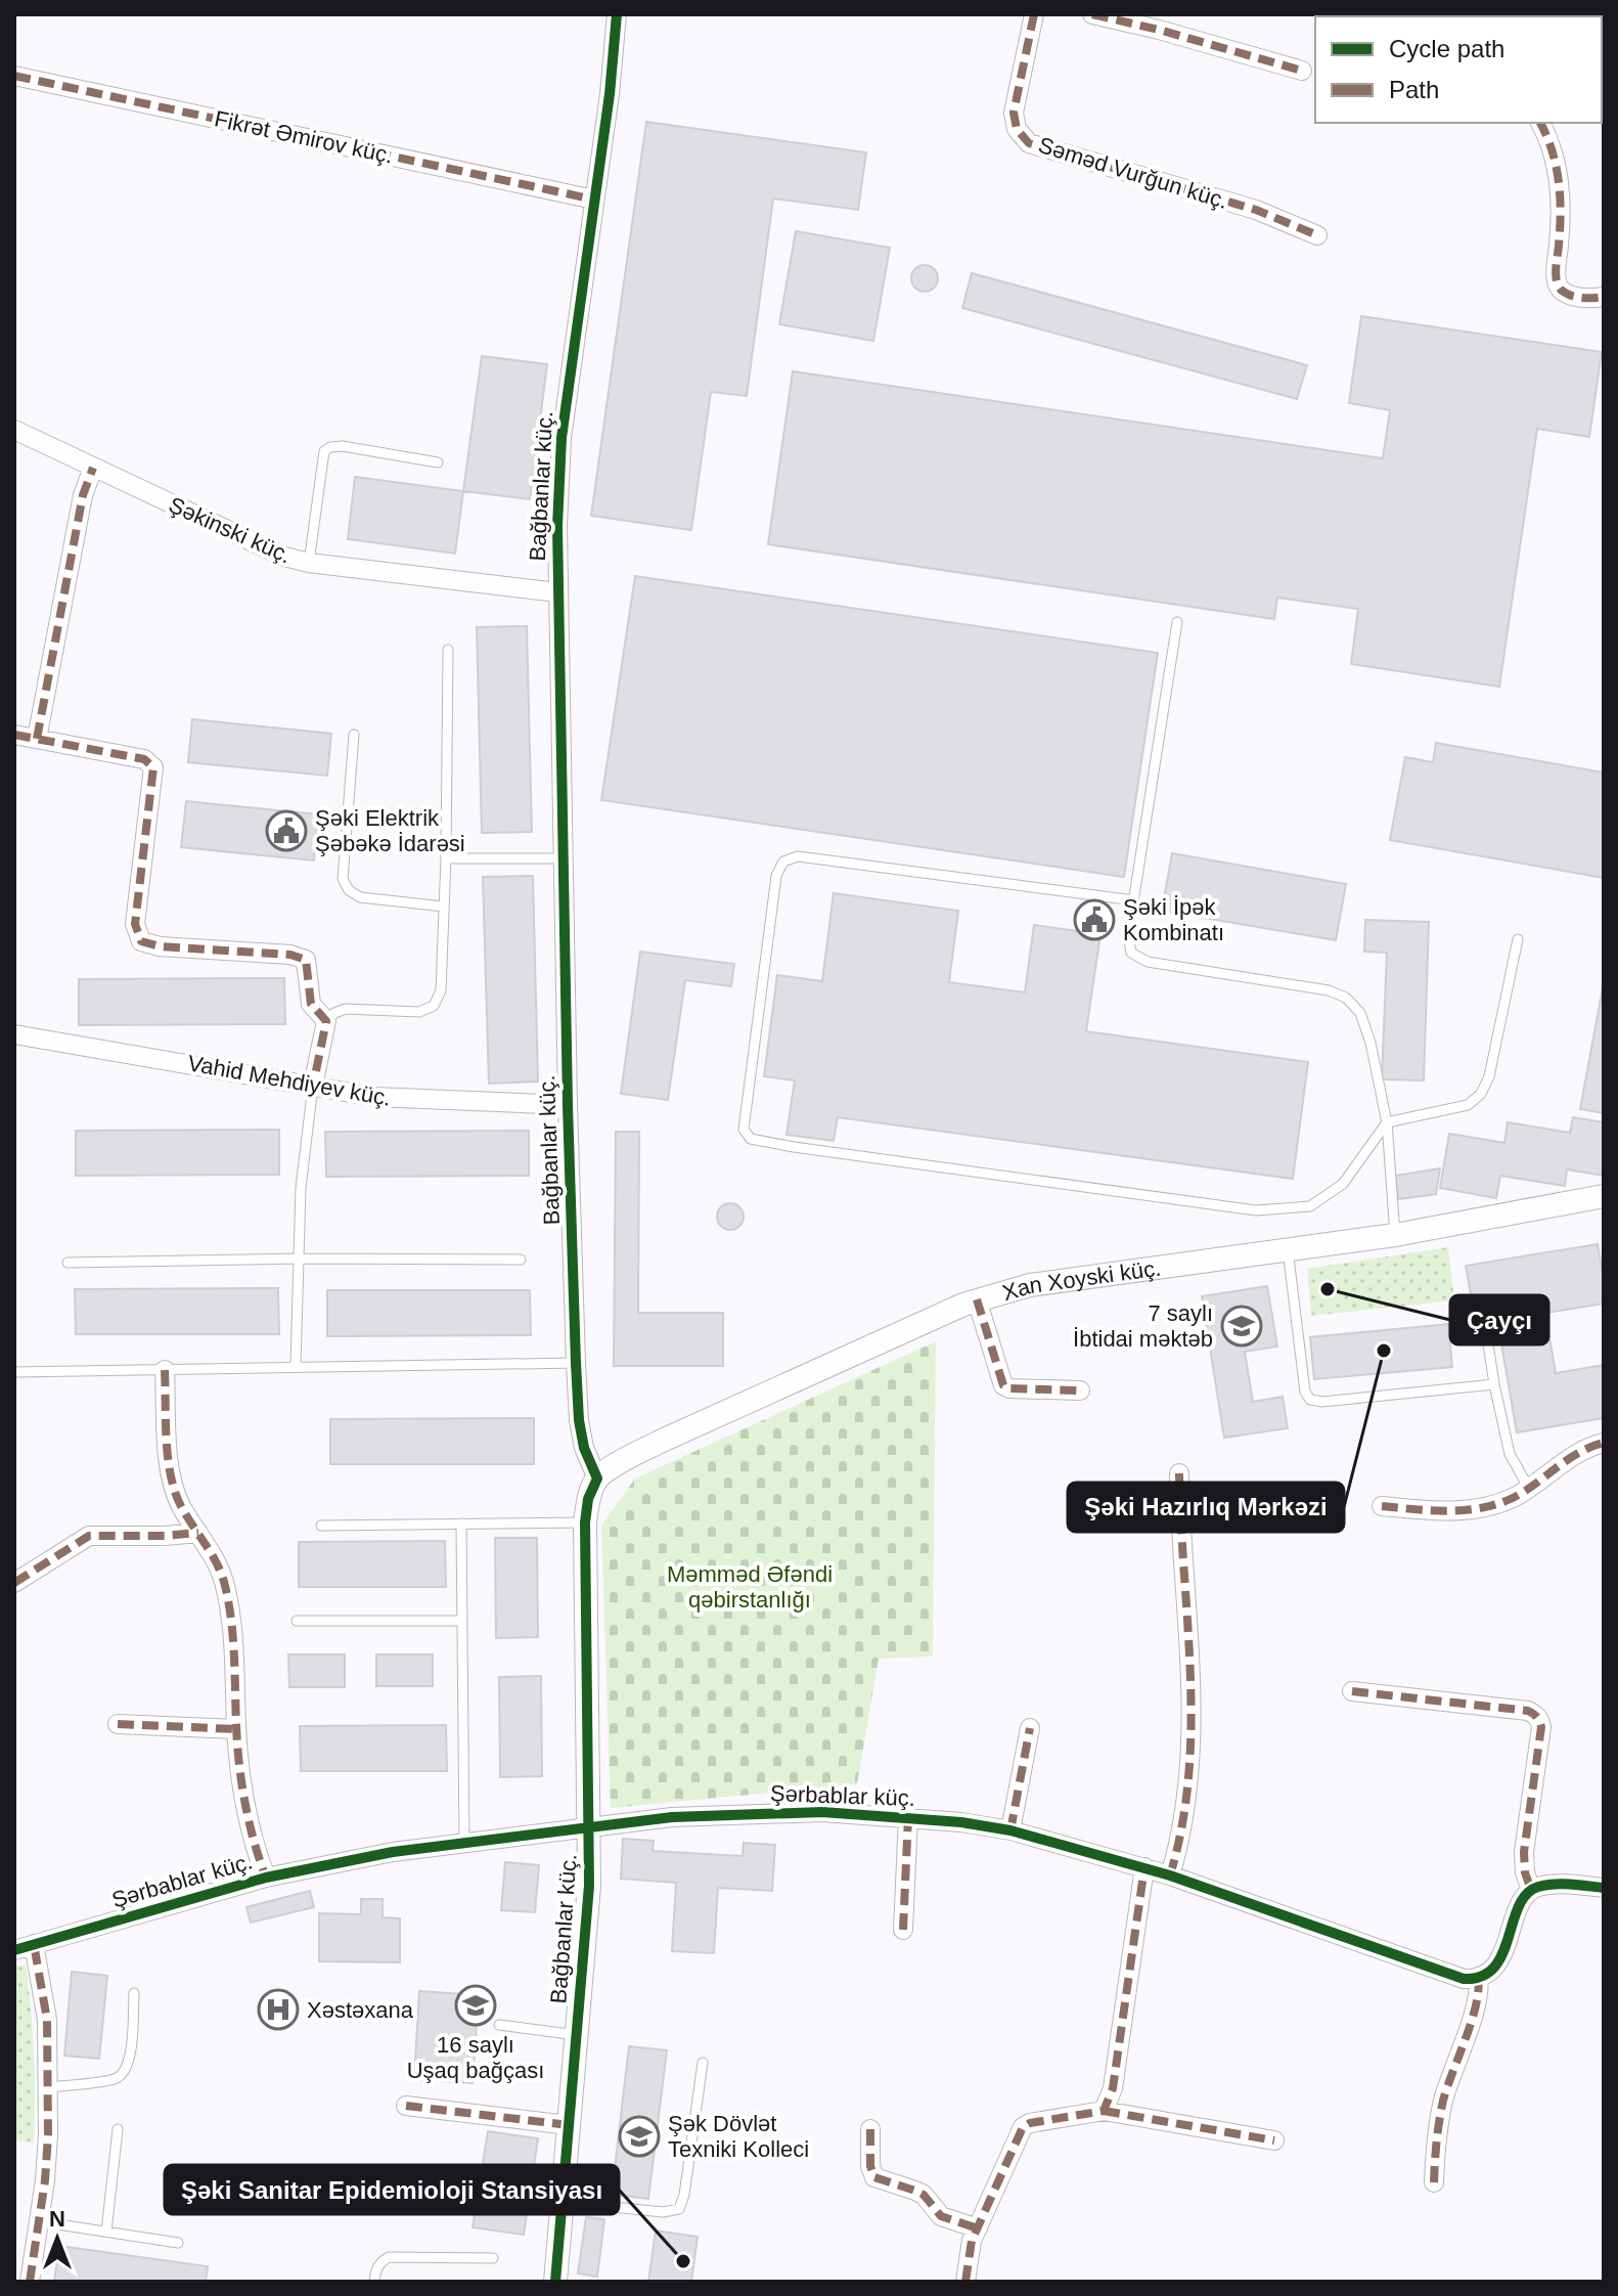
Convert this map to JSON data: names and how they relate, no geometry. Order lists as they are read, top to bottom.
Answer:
{
  "streets": {
    "street": [
      "Fikrət Əmirov küç.",
      "Səməd Vurğun küç.",
      "Bağbanlar küç.",
      "Şəkinski küç.",
      "Vahid Mehdiyev küç.",
      "Xan Xoyski küç.",
      "Şərbablar küç."
    ]
  },
  "crossings": [
    ["Fikrət Əmirov küç.", "Bağbanlar küç."],
    ["Bağbanlar küç.", "Şəkinski küç."],
    ["Bağbanlar küç.", "Vahid Mehdiyev küç."],
    ["Bağbanlar küç.", "Xan Xoyski küç."],
    ["Bağbanlar küç.", "Şərbablar küç."]
  ],
  "parks": ["Məmməd Əfəndi qəbirstanlığı"],
  "places": {
    "public building": ["Şəki Elektrik Şəbəkə İdarəsi", "Şəki İpək Kombinatı"],
    "other": ["Çayçı", "Şəki Hazırlıq Mərkəzi", "Şəki Sanitar Epidemioloji Stansiyası"],
    "school or university": ["7 saylı İbtidai məktəb", "16 saylı Uşaq bağçası", "Şək Dövlət Texniki Kolleci"],
    "hospital": ["Xəstəxana"]
  },
  "legend": ["Cycle path", "Path"],
  "north": "top"
}
